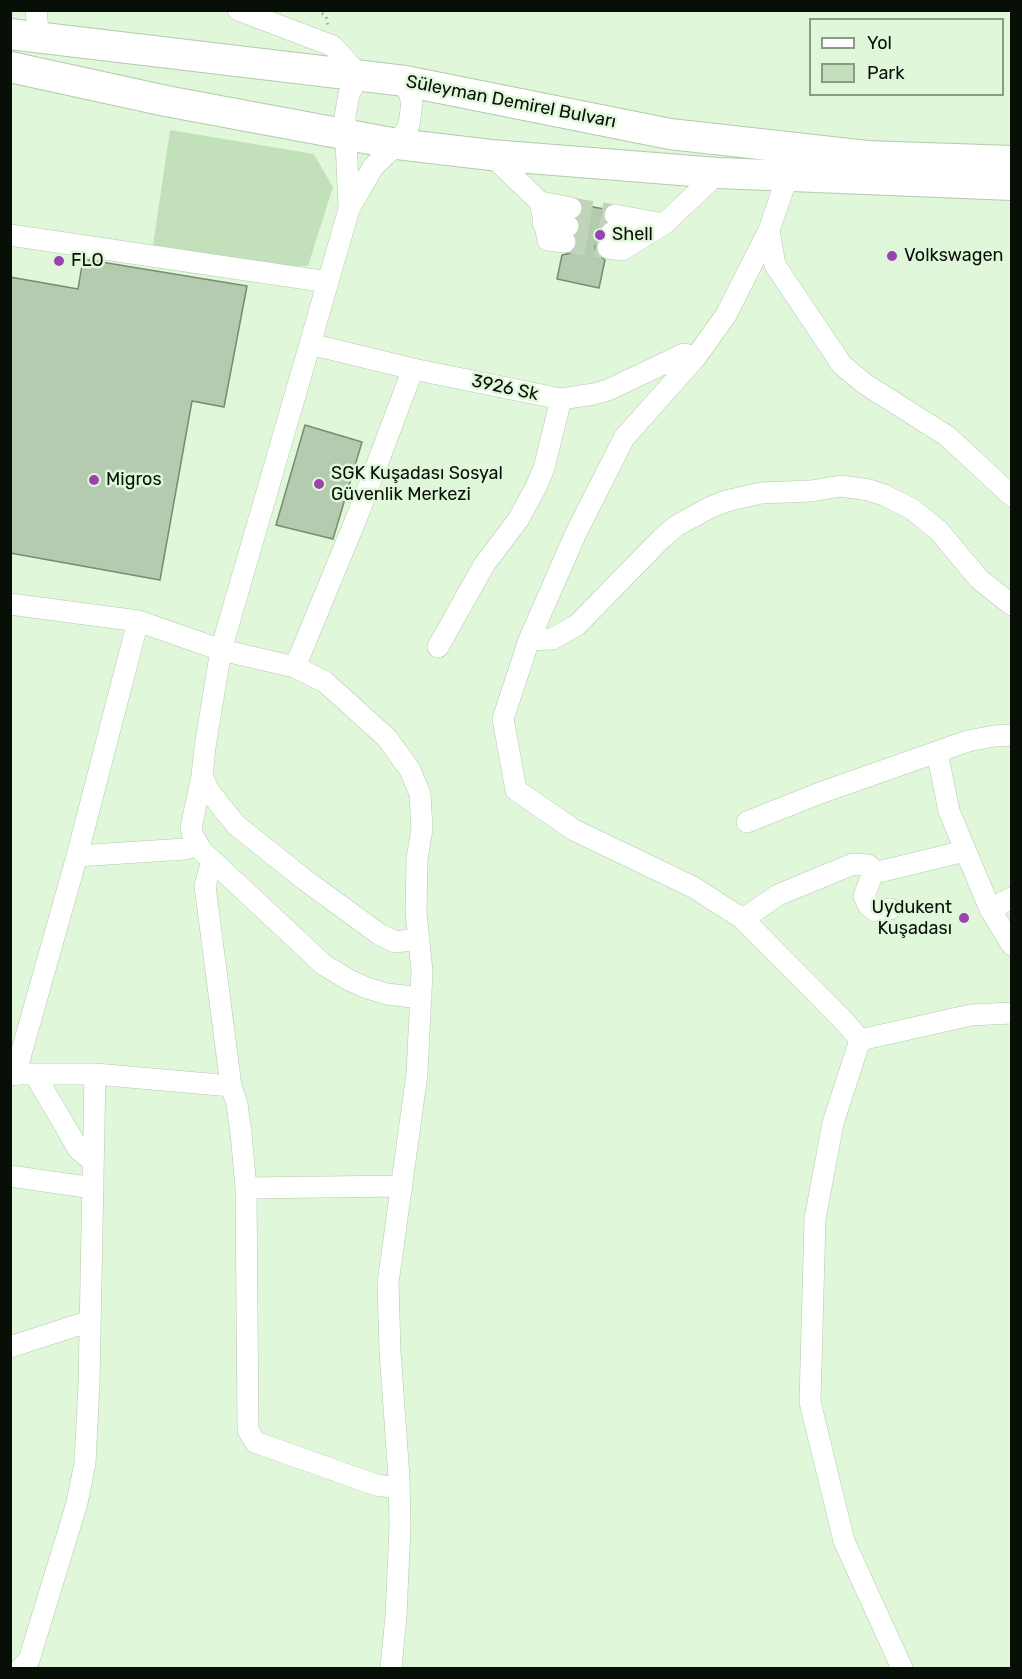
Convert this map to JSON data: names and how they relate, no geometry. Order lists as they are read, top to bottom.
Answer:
{
  "streets": {
    "highway": ["Süleyman Demirel Bulvarı"],
    "street": ["3926 Sk"]
  },
  "places": [
    "Shell",
    "Volkswagen",
    "FLO",
    "Migros",
    "SGK Kuşadası Sosyal Güvenlik Merkezi",
    "Uydukent Kuşadası"
  ],
  "legend": ["Yol", "Park"]
}
